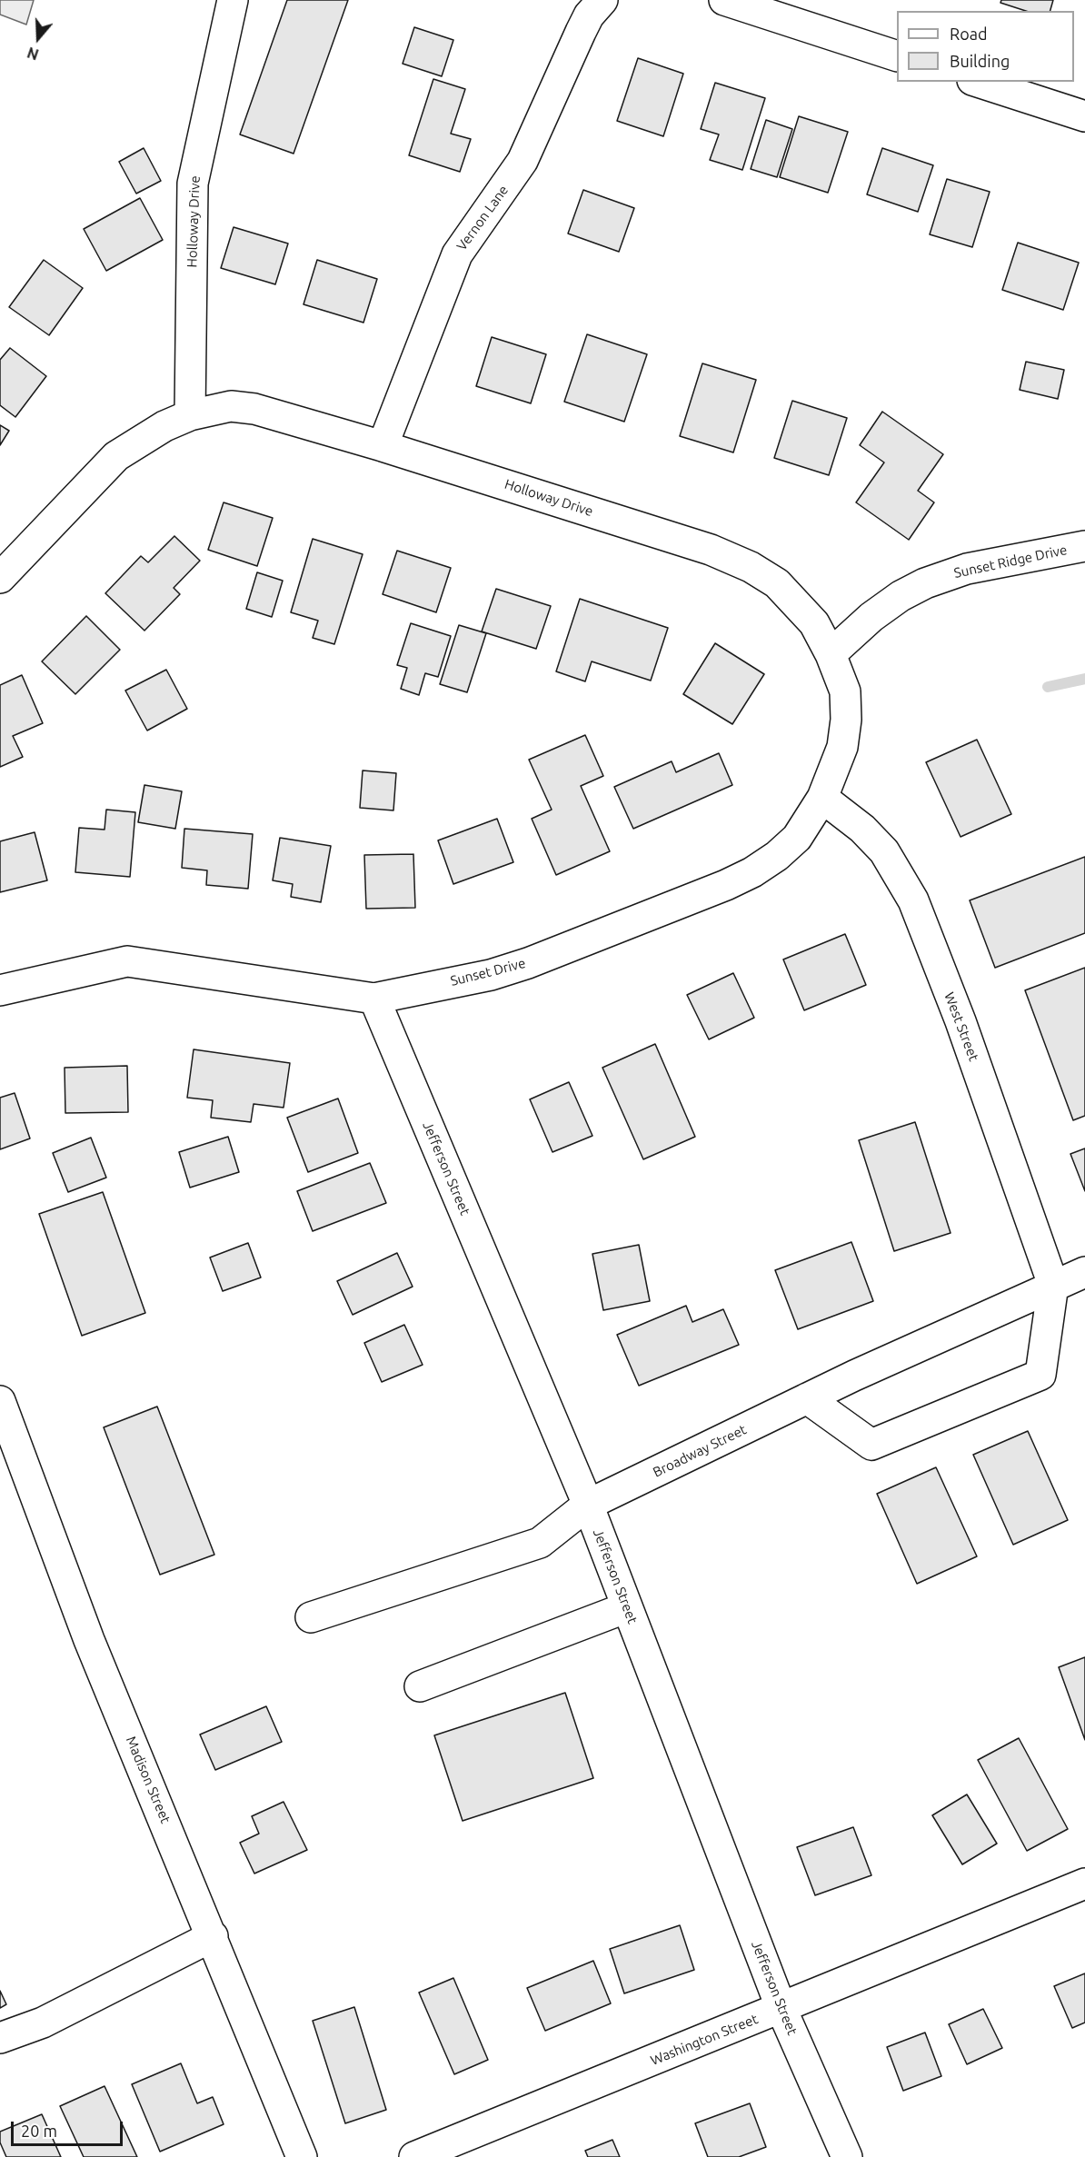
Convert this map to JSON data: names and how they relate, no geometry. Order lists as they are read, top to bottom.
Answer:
{
  "streets": {
    "street": [
      "Vernon Lane",
      "Holloway Drive",
      "Sunset Ridge Drive",
      "Sunset Drive",
      "West Street",
      "Jefferson Street",
      "Broadway Street",
      "Madison Street",
      "Washington Street"
    ]
  },
  "crossings": [
    ["Vernon Lane", "Holloway Drive"],
    ["Holloway Drive", "Sunset Ridge Drive"],
    ["Holloway Drive", "Sunset Drive"],
    ["Sunset Drive", "West Street"],
    ["Sunset Drive", "Jefferson Street"],
    ["West Street", "Broadway Street"],
    ["Jefferson Street", "Broadway Street"],
    ["Jefferson Street", "Washington Street"]
  ],
  "legend": ["Road", "Building"],
  "scale_bar": "20 m",
  "north": "bottom"
}
